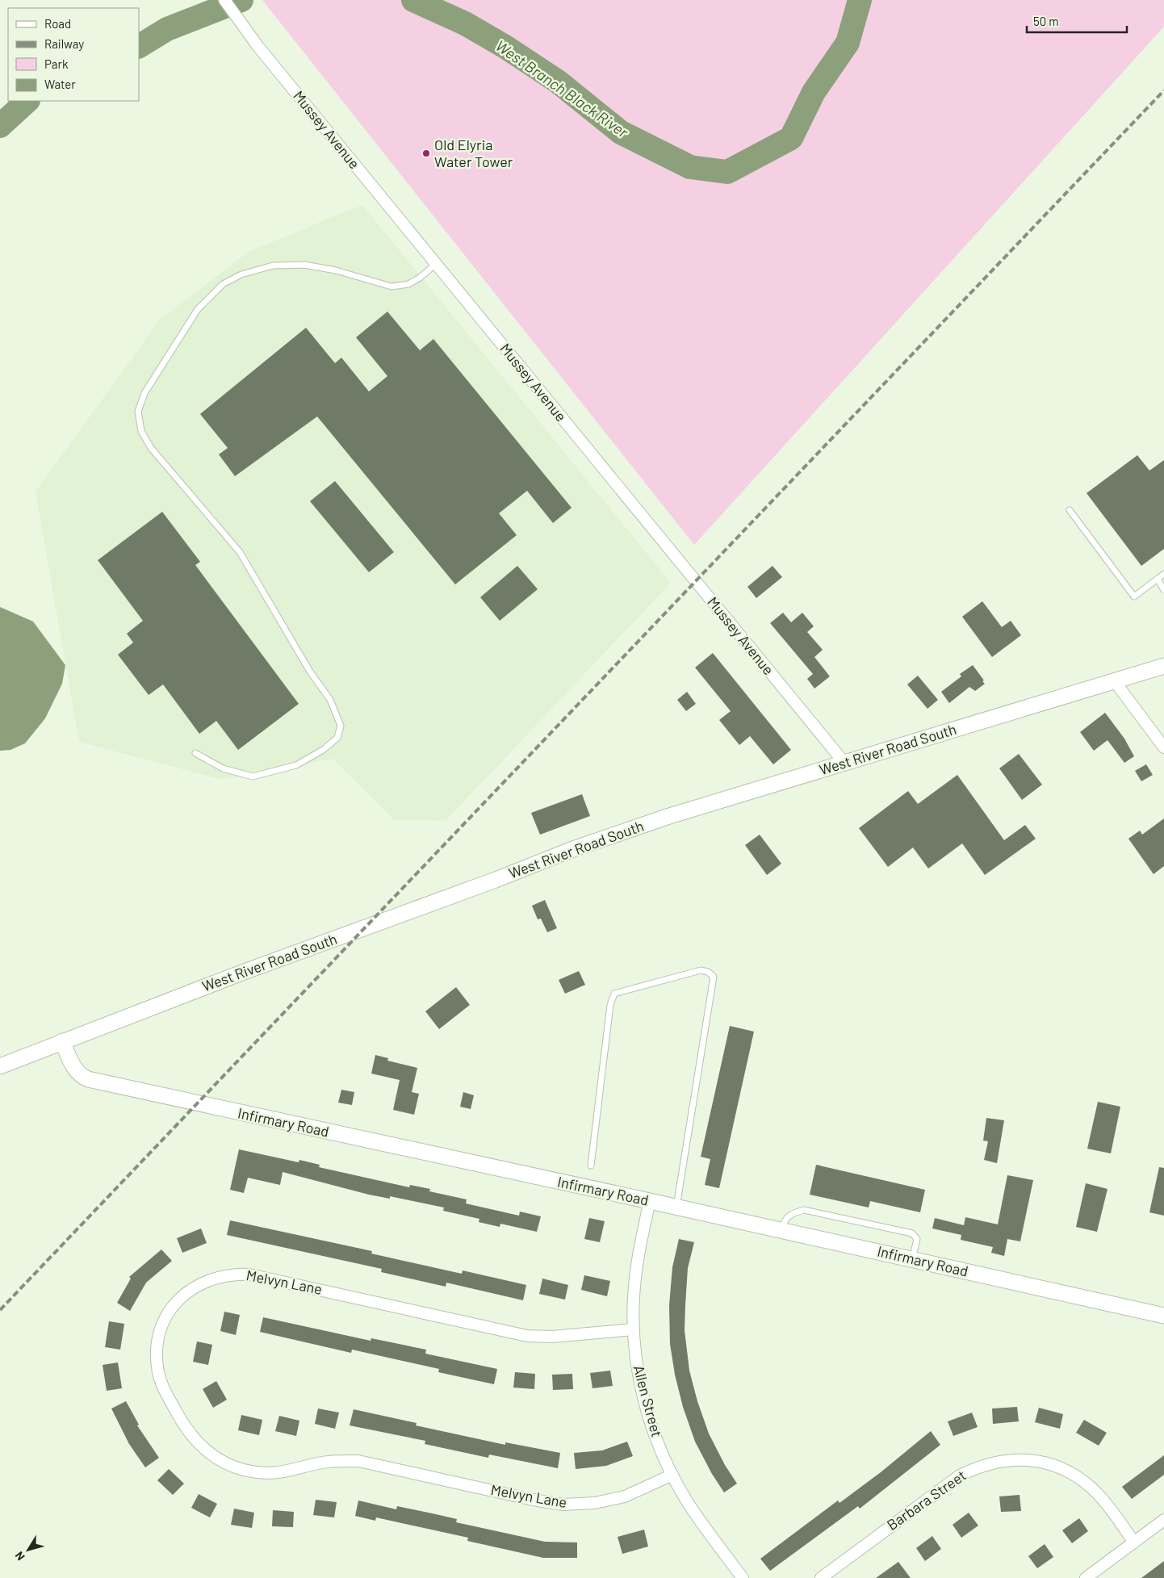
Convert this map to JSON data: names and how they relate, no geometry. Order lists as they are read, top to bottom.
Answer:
{
  "streets": {
    "main road": ["West River Road South", "Infirmary Road"],
    "street": [
      "Mussey Avenue",
      "Melvyn Lane",
      "Allen Street",
      "Barbara Street"
    ]
  },
  "crossings": [
    ["Mussey Avenue", "West River Road South"],
    ["West River Road South", "Infirmary Road"],
    ["Infirmary Road", "Allen Street"],
    ["Melvyn Lane", "Allen Street"]
  ],
  "water": ["West Branch Black River"],
  "places": ["Old Elyria Water Tower"],
  "legend": [
    "Road",
    "Railway",
    "Park",
    "Water"
  ],
  "scale_bar": "50 m",
  "north": "bottom left"
}
